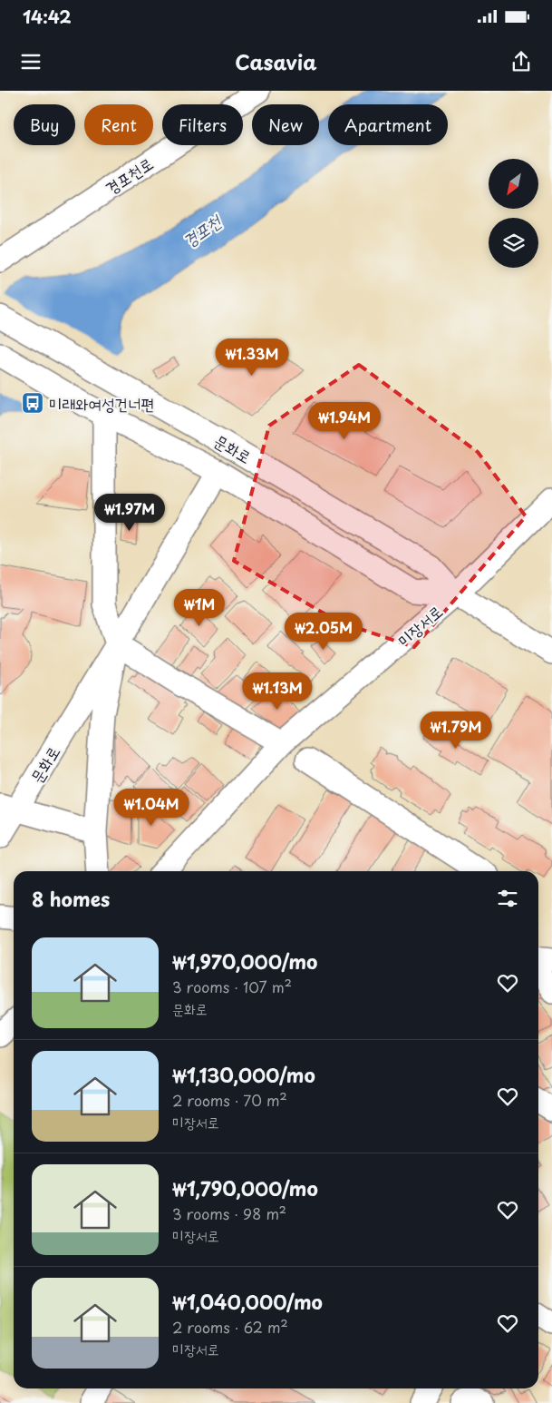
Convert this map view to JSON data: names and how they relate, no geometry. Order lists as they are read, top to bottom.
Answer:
{
  "streets": {
    "street": ["경포천로", "문화로", "미장서로"]
  },
  "crossings": [
    ["문화로", "미장서로"]
  ],
  "water": ["경포천"],
  "places": {
    "bus stop": ["미래와여성건너편"]
  },
  "north": "bottom left",
  "page": {
    "status": "14:42",
    "header": "Casavia",
    "chip": [
      "Buy",
      "Rent",
      "Filters",
      "New",
      "Apartment"
    ],
    "price": [
      "₩1.33M",
      "₩1.94M",
      "₩1.97M",
      "₩1M",
      "₩2.05M",
      "₩1.13M",
      "₩1.79M",
      "₩1.04M"
    ],
    "heading": "8 homes",
    "list": [
      {
        "name": "₩1,970,000/mo",
        "note": "3 rooms · 107 m² · 문화로"
      },
      {
        "name": "₩1,130,000/mo",
        "note": "2 rooms · 70 m² · 미장서로"
      },
      {
        "name": "₩1,790,000/mo",
        "note": "3 rooms · 98 m² · 미장서로"
      },
      {
        "name": "₩1,040,000/mo",
        "note": "2 rooms · 62 m² · 미장서로"
      }
    ]
  }
}
